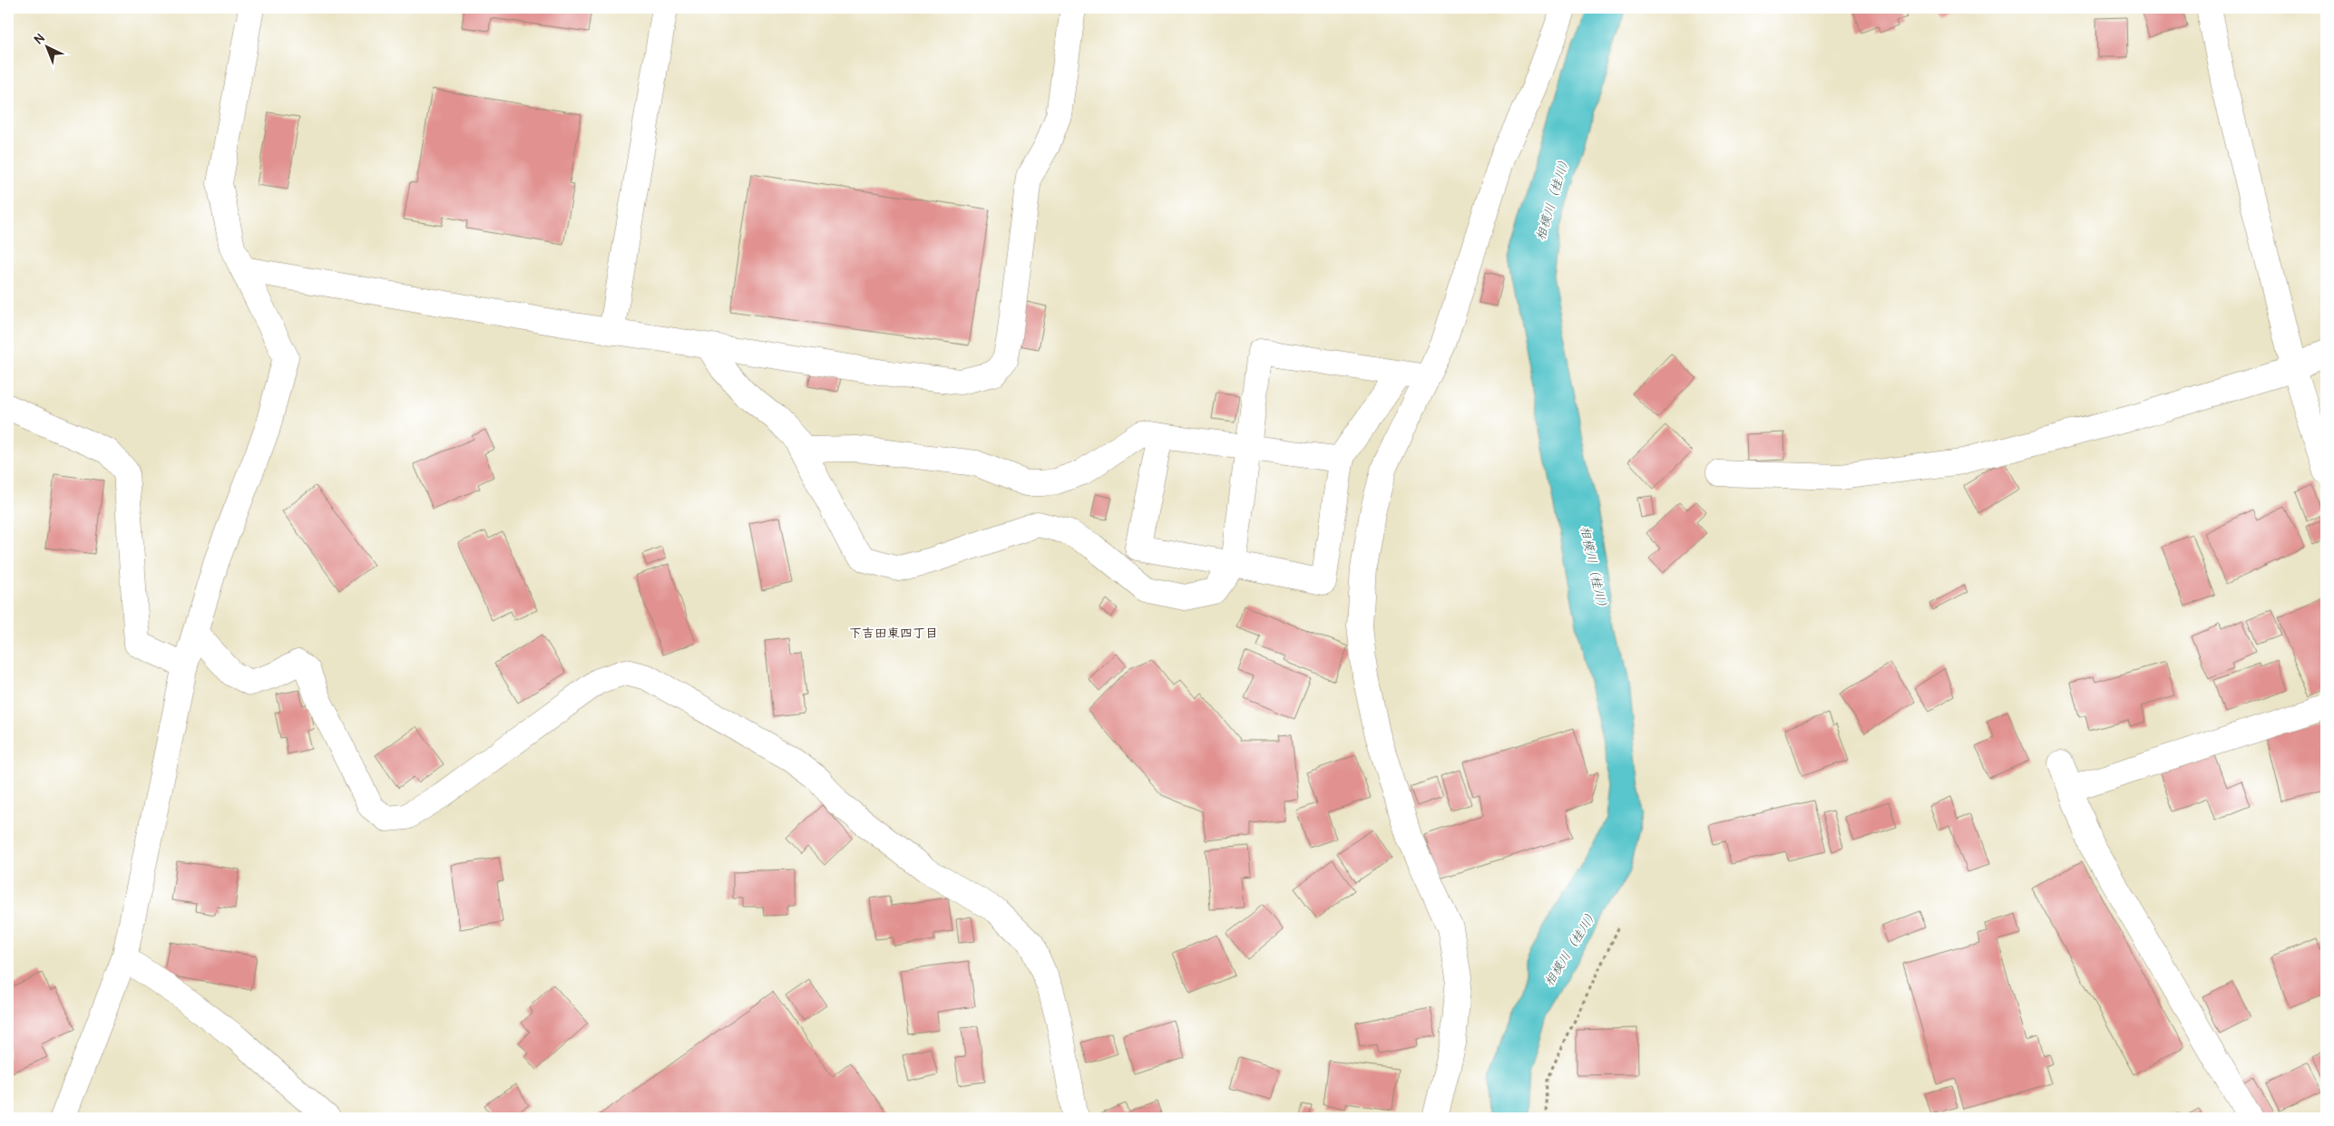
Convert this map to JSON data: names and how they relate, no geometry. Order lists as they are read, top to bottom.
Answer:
{
  "districts": ["下吉田東四丁目"],
  "water": ["相模川（桂川）"],
  "north": "top left"
}
